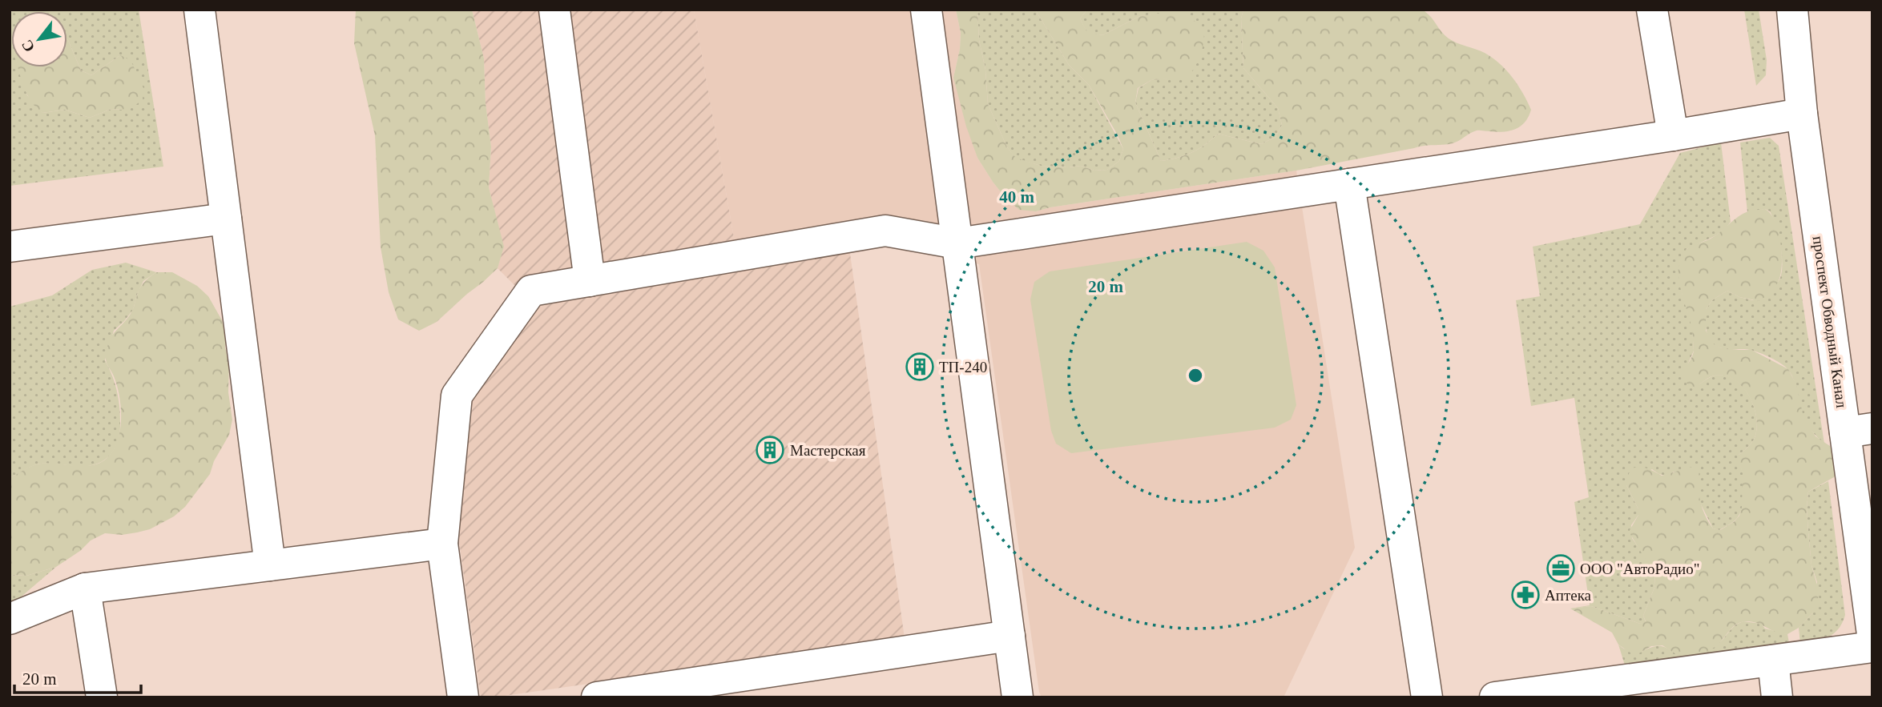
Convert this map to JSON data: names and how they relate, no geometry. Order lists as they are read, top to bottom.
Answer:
{
  "streets": {
    "main road": ["проспект Обводный Канал"]
  },
  "places": {
    "building": ["ТП-240", "Мастерская"],
    "office": ["ООО \"АвтоРадио\""],
    "pharmacy": ["Аптека"]
  },
  "scale_bar": "20 m",
  "north": "bottom left",
  "rings": ["40 m", "20 m"]
}
